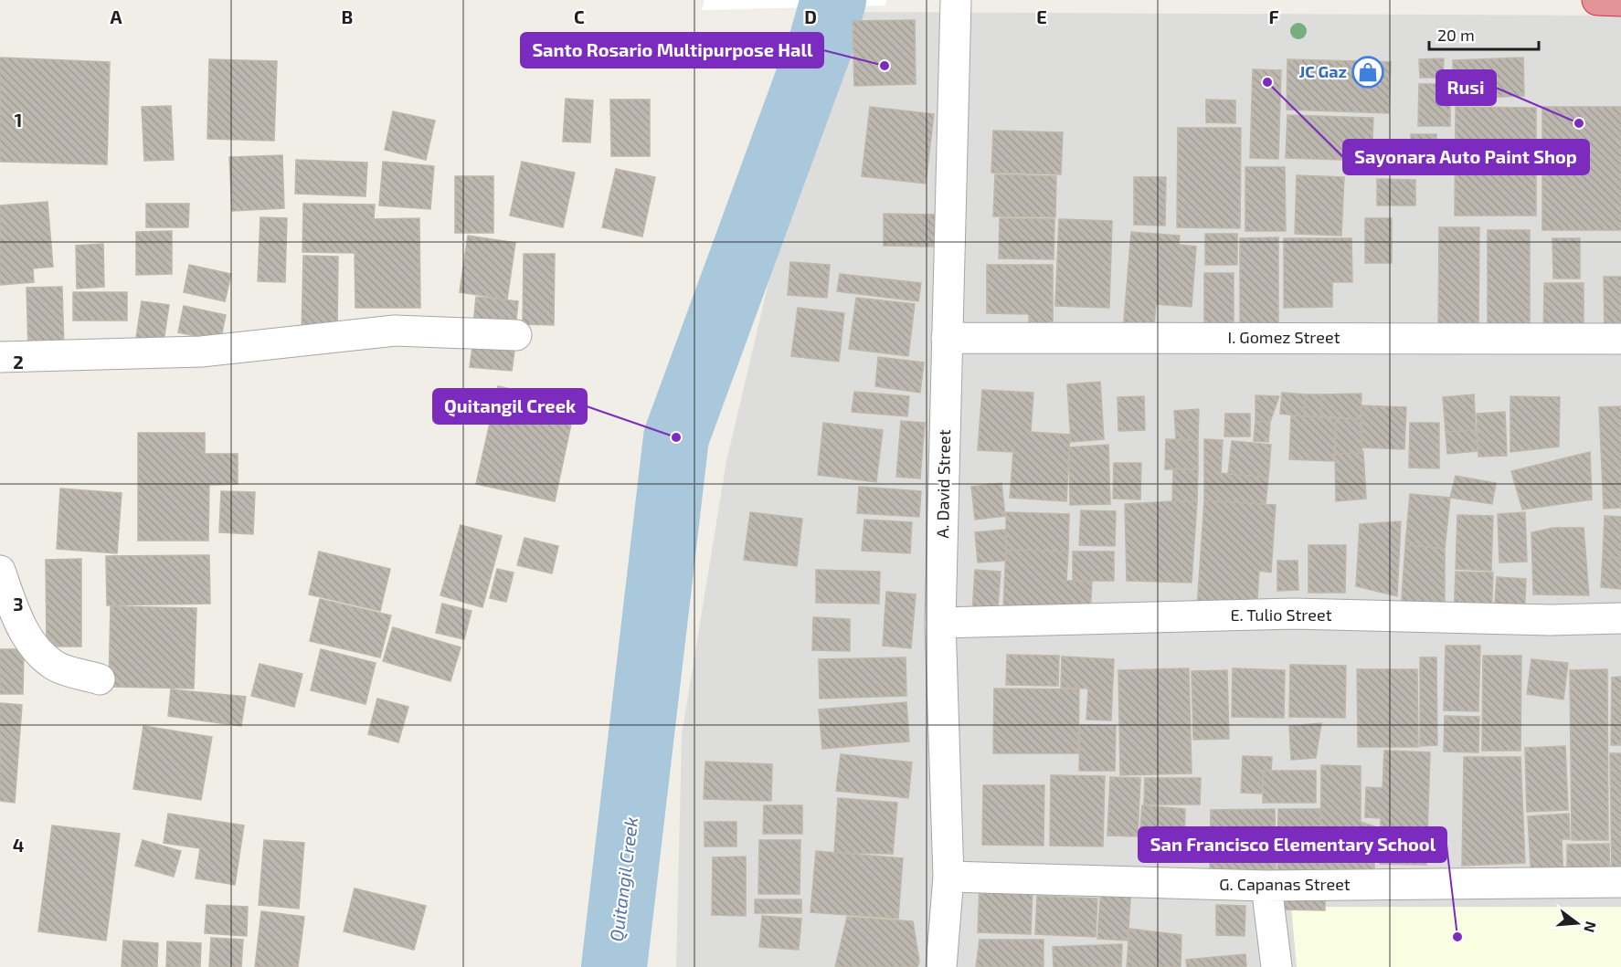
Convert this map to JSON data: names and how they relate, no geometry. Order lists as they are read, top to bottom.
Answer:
{
  "streets": {
    "street": [
      "I. Gomez Street",
      "A. David Street",
      "E. Tulio Street",
      "G. Capanas Street"
    ]
  },
  "crossings": [
    ["I. Gomez Street", "A. David Street"],
    ["A. David Street", "E. Tulio Street"],
    ["A. David Street", "G. Capanas Street"]
  ],
  "water": ["Quitangil Creek"],
  "places": {
    "other": [
      "Santo Rosario Multipurpose Hall",
      "Sayonara Auto Paint Shop",
      "Rusi",
      "Quitangil Creek",
      "San Francisco Elementary School"
    ],
    "shop": ["JC Gaz"]
  },
  "scale_bar": "20 m",
  "north": "right",
  "grid": {
    "columns": [
      "A",
      "B",
      "C",
      "D",
      "E",
      "F"
    ],
    "rows": [
      "1",
      "2",
      "3",
      "4"
    ]
  }
}
